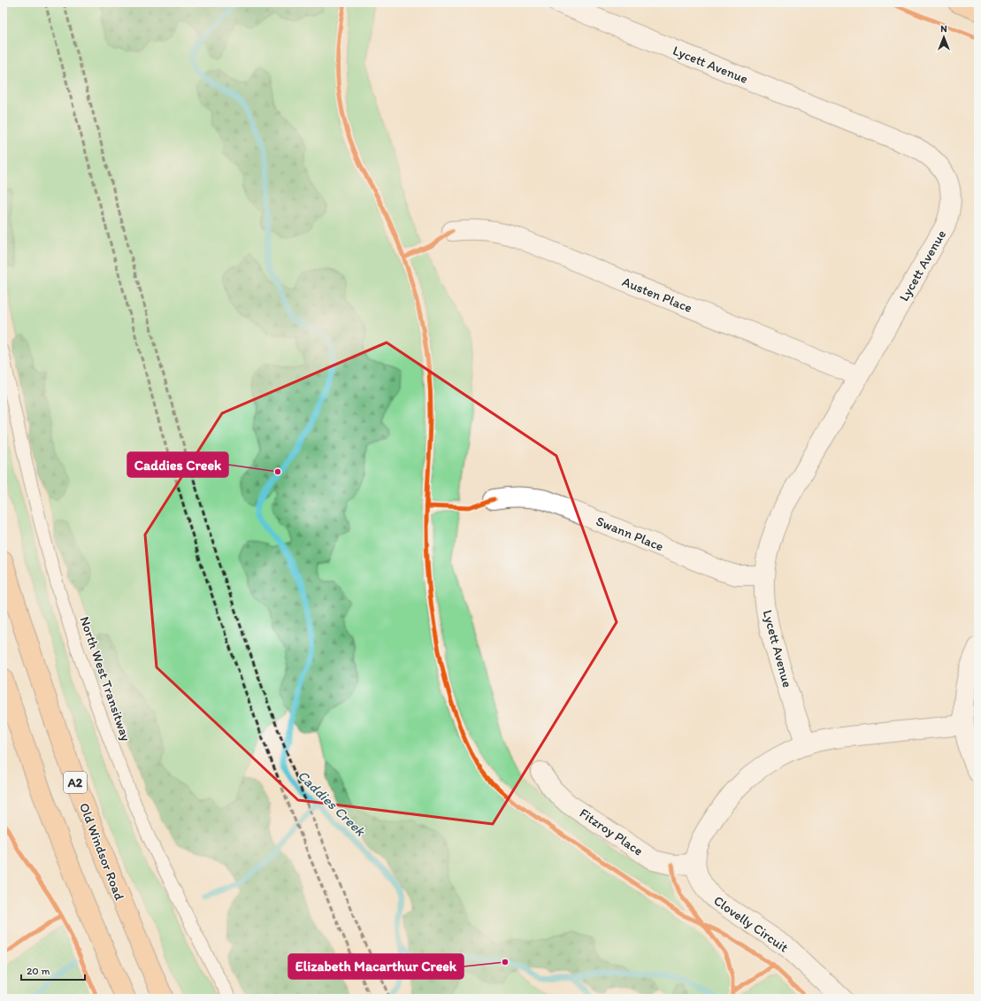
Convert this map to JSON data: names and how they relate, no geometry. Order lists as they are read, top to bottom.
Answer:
{
  "streets": {
    "main road": ["A2", "Old Windsor Road"],
    "street": [
      "Lycett Avenue",
      "Austen Place",
      "Swann Place",
      "Fitzroy Place",
      "Clovelly Circuit"
    ],
    "lane": ["North West Transitway"]
  },
  "crossings": [
    ["Lycett Avenue", "Austen Place"],
    ["Lycett Avenue", "Swann Place"],
    ["Lycett Avenue", "Clovelly Circuit"],
    ["Fitzroy Place", "Clovelly Circuit"]
  ],
  "water": ["Caddies Creek"],
  "places": ["Caddies Creek", "Elizabeth Macarthur Creek"],
  "scale_bar": "20 m",
  "north": "top"
}
